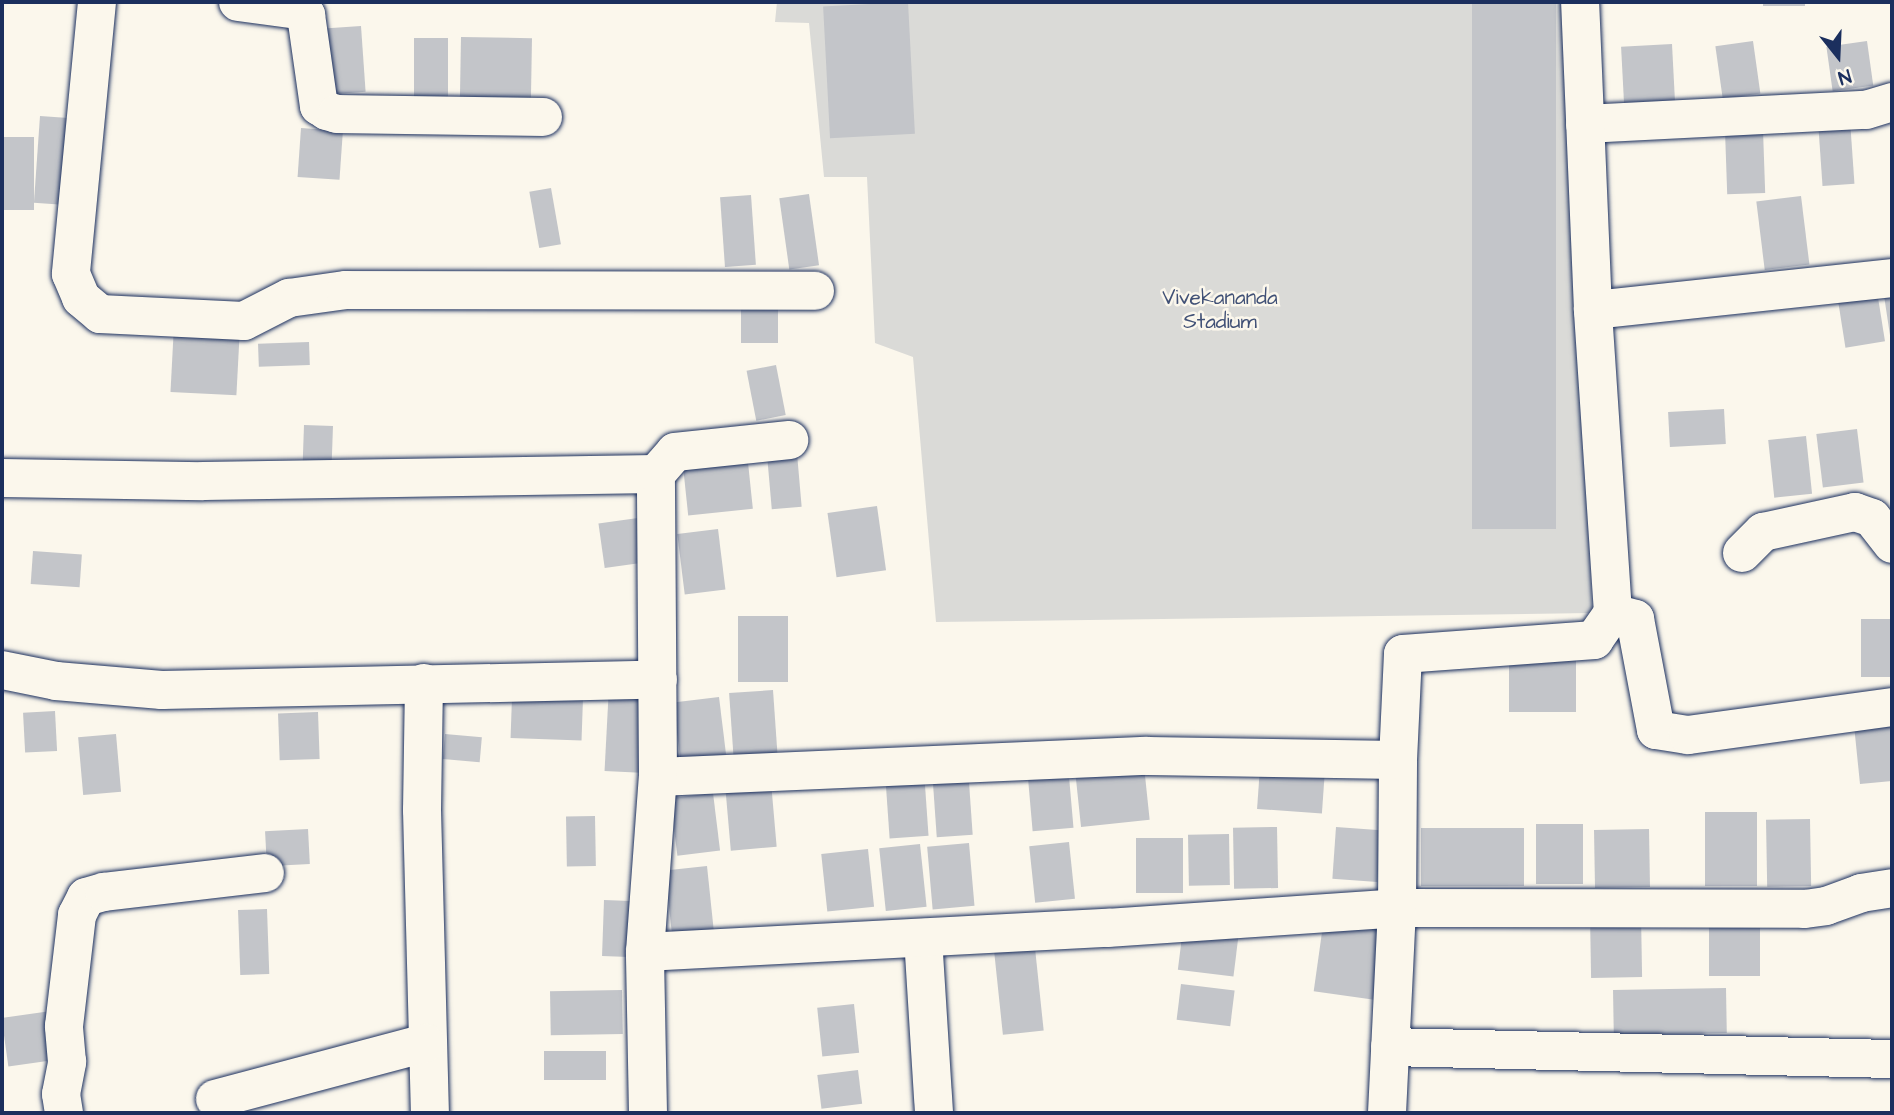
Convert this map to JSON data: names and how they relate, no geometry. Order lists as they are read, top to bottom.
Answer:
{
  "parks": ["Vivekananda Stadium"],
  "north": "bottom"
}
